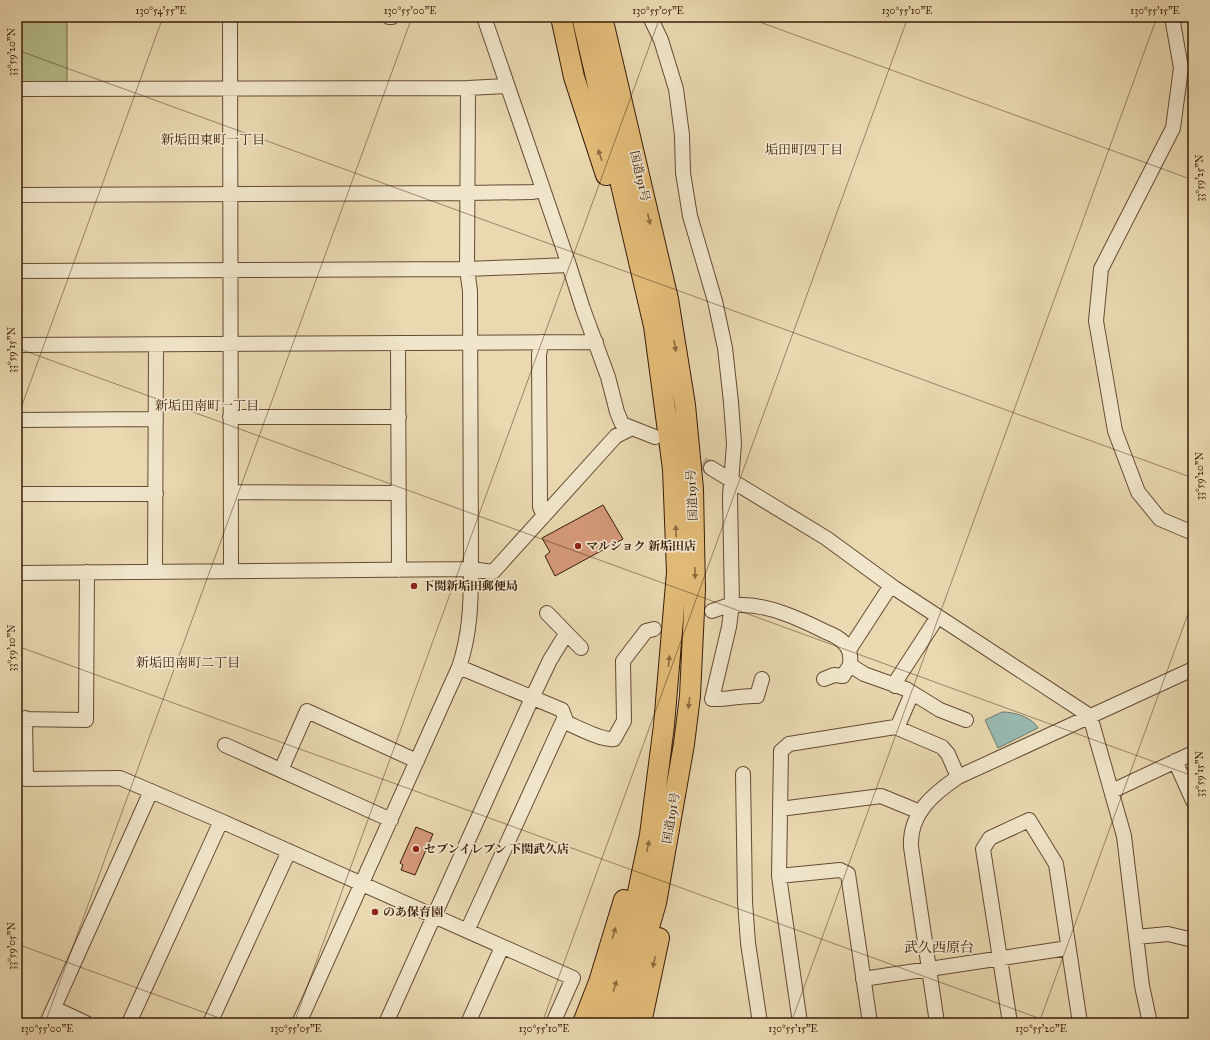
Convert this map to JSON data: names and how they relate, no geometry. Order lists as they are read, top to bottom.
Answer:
{
  "streets": {
    "highway": ["国道191号"]
  },
  "districts": [
    "新垢田東町一丁目",
    "垢田町四丁目",
    "新垢田南町一丁目",
    "新垢田南町二丁目",
    "武久西原台"
  ],
  "places": [
    "マルショク 新垢田店",
    "下関新垢田郵便局",
    "セブンイレブン 下関武久店",
    "のあ保育園"
  ],
  "coordinates": [
    "130°54'55\"E",
    "130°55'00\"E",
    "130°55'05\"E",
    "130°55'10\"E",
    "130°55'15\"E",
    "33°59'20\"N",
    "33°59'25\"N",
    "33°59'15\"N",
    "33°59'10\"N",
    "33°59'05\"N",
    "130°55'20\"E"
  ]
}
